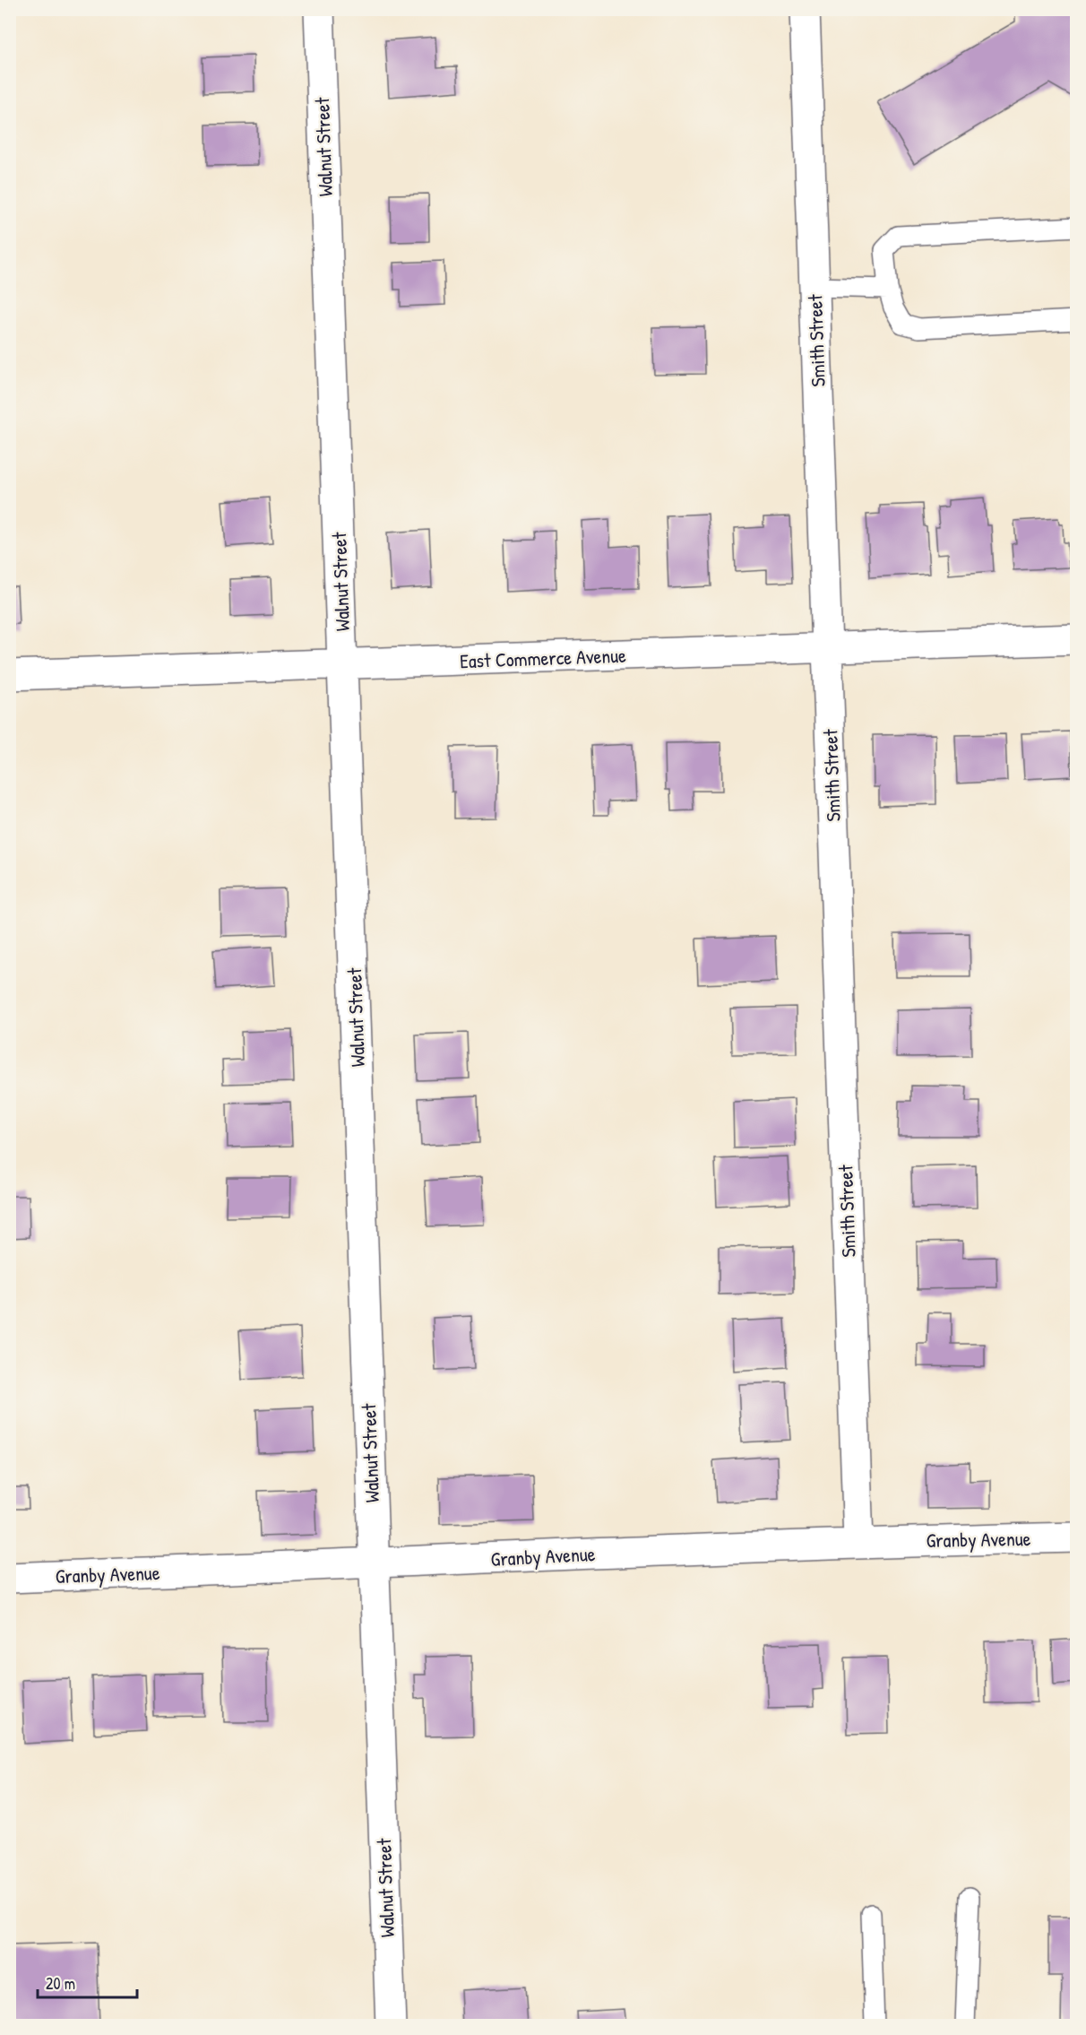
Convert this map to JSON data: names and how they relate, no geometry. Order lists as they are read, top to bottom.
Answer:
{
  "streets": {
    "street": [
      "Walnut Street",
      "Smith Street",
      "East Commerce Avenue",
      "Granby Avenue"
    ]
  },
  "crossings": [
    ["Walnut Street", "East Commerce Avenue"],
    ["Walnut Street", "Granby Avenue"],
    ["Smith Street", "East Commerce Avenue"],
    ["Smith Street", "Granby Avenue"]
  ],
  "scale_bar": "20 m"
}
